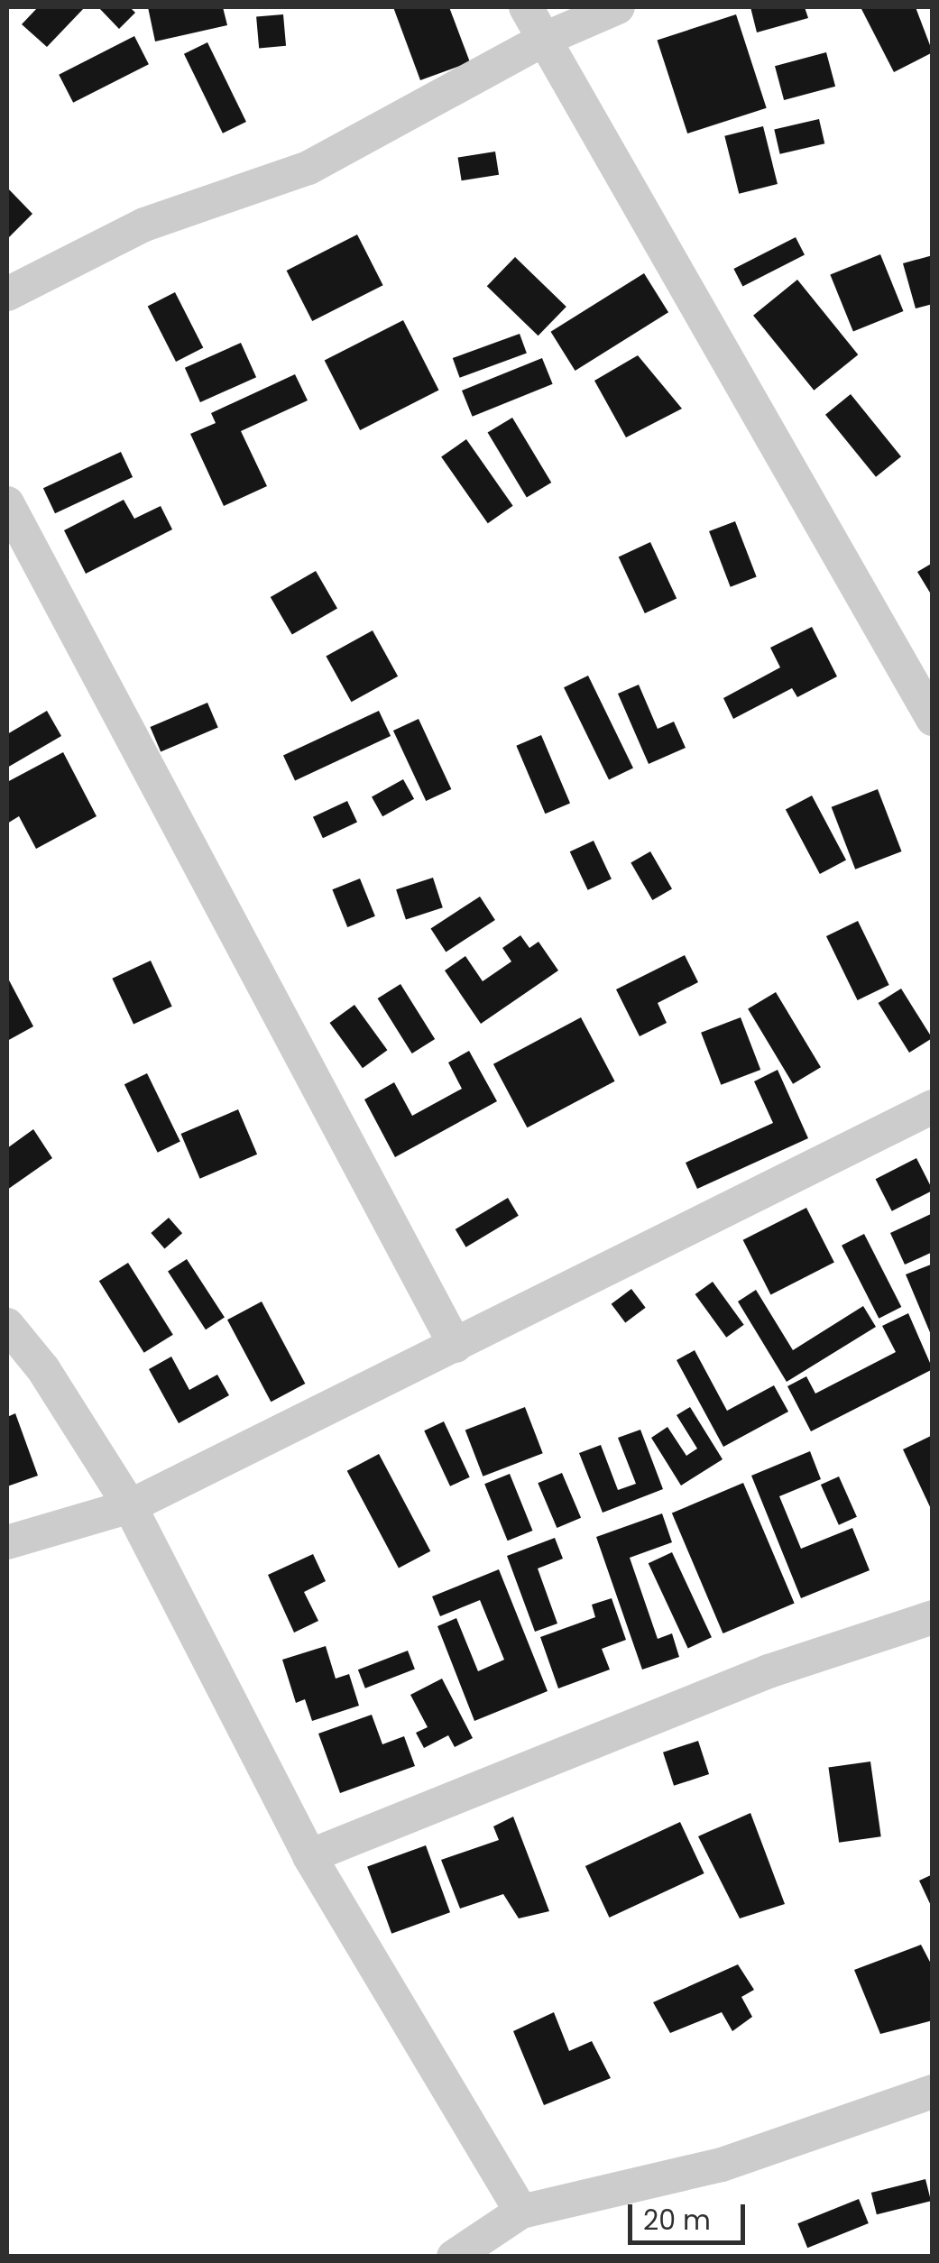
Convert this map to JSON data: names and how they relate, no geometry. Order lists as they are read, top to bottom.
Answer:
{
  "scale_bar": "20 m"
}
